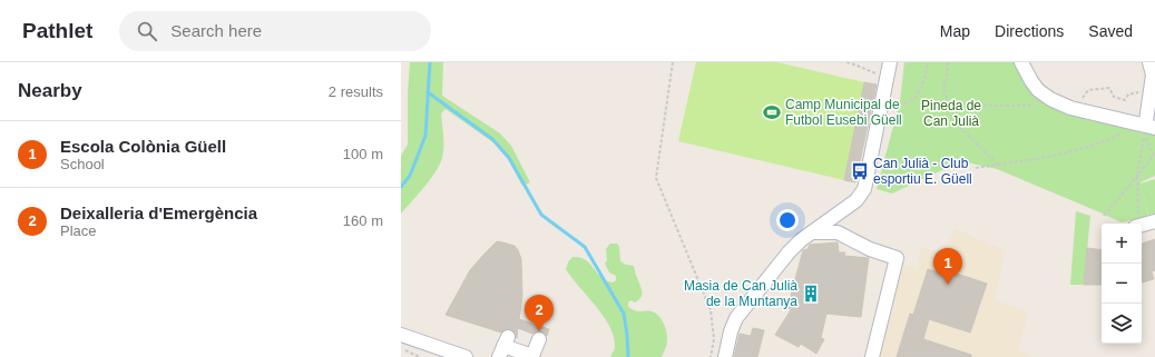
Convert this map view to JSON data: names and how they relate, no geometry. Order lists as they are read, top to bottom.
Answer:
{
  "parks": ["Pineda de Can Julià"],
  "places": {
    "sports": ["Camp Municipal de Futbol Eusebi Güell"],
    "bus stop": ["Can Julià - Club esportiu E. Güell"],
    "building": ["Masia de Can Julià de la Muntanya"]
  },
  "page": {
    "header": "Pathlet",
    "search": "Search here",
    "nav": ["Map", "Directions", "Saved"],
    "heading": ["Nearby", "2 results"],
    "list": [
      {
        "mark": "1",
        "name": "Escola Colònia Güell",
        "note": "School",
        "value": "100 m"
      },
      {
        "mark": "2",
        "name": "Deixalleria d'Emergència",
        "note": "Place",
        "value": "160 m"
      }
    ],
    "map_buttons": ["+", "−"],
    "pins": ["1", "2"]
  }
}
